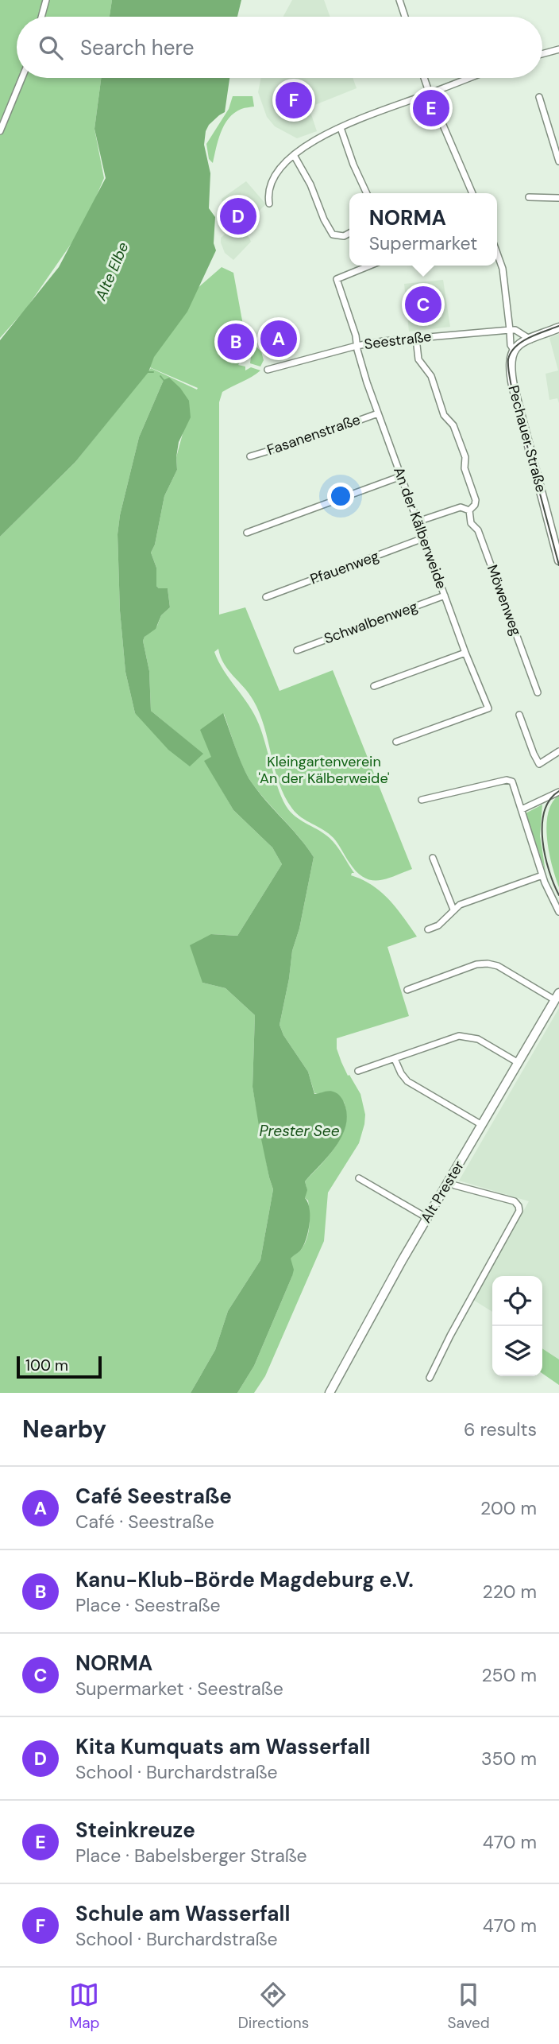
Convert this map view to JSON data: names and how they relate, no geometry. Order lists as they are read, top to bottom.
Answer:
{
  "streets": {
    "main road": ["Pechauer Straße", "Alt Prester"],
    "street": [
      "Seestraße",
      "Fasanenstraße",
      "An der Kälberweide",
      "Pfauenweg",
      "Möwenweg",
      "Schwalbenweg"
    ]
  },
  "crossings": [
    ["Seestraße", "An der Kälberweide"],
    ["Seestraße", "Möwenweg"],
    ["Fasanenstraße", "An der Kälberweide"],
    ["An der Kälberweide", "Pfauenweg"],
    ["An der Kälberweide", "Schwalbenweg"]
  ],
  "water": ["Alte Elbe", "Prester See"],
  "parks": ["Kleingartenverein 'An der Kälberweide'"],
  "scale_bar": "100 m",
  "page": {
    "search": "Search here",
    "pins": [
      "F",
      "E",
      "D",
      "C",
      "A",
      "B"
    ],
    "popup": ["NORMA", "Supermarket"],
    "scale": "100 m",
    "heading": ["Nearby", "6 results"],
    "list": [
      {
        "mark": "A",
        "name": "Café Seestraße",
        "note": "Café · Seestraße",
        "value": "200 m"
      },
      {
        "mark": "B",
        "name": "Kanu-Klub-Börde Magdeburg e.V.",
        "note": "Place · Seestraße",
        "value": "220 m"
      },
      {
        "mark": "C",
        "name": "NORMA",
        "note": "Supermarket · Seestraße",
        "value": "250 m"
      },
      {
        "mark": "D",
        "name": "Kita Kumquats am Wasserfall",
        "note": "School · Burchardstraße",
        "value": "350 m"
      },
      {
        "mark": "E",
        "name": "Steinkreuze",
        "note": "Place · Babelsberger Straße",
        "value": "470 m"
      },
      {
        "mark": "F",
        "name": "Schule am Wasserfall",
        "note": "School · Burchardstraße",
        "value": "470 m"
      }
    ],
    "nav": ["Map", "Directions", "Saved"]
  }
}
